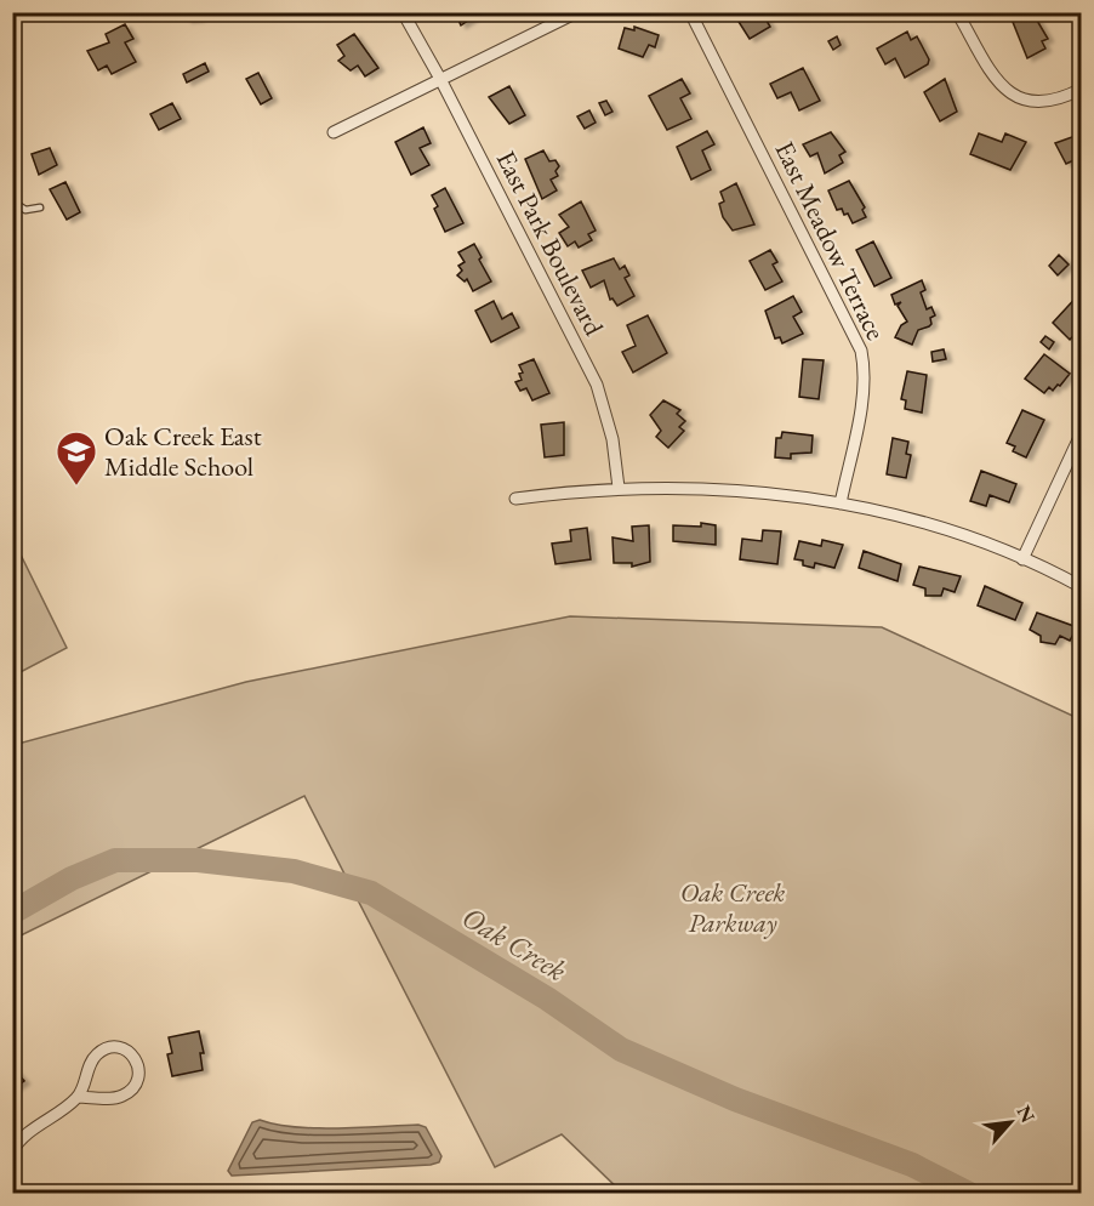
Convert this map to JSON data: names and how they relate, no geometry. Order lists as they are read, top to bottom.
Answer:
{
  "streets": {
    "street": ["East Meadow Terrace", "East Park Boulevard"]
  },
  "water": ["Oak Creek"],
  "parks": ["Oak Creek Parkway"],
  "places": {
    "school or university": ["Oak Creek East Middle School"]
  },
  "north": "top right"
}
